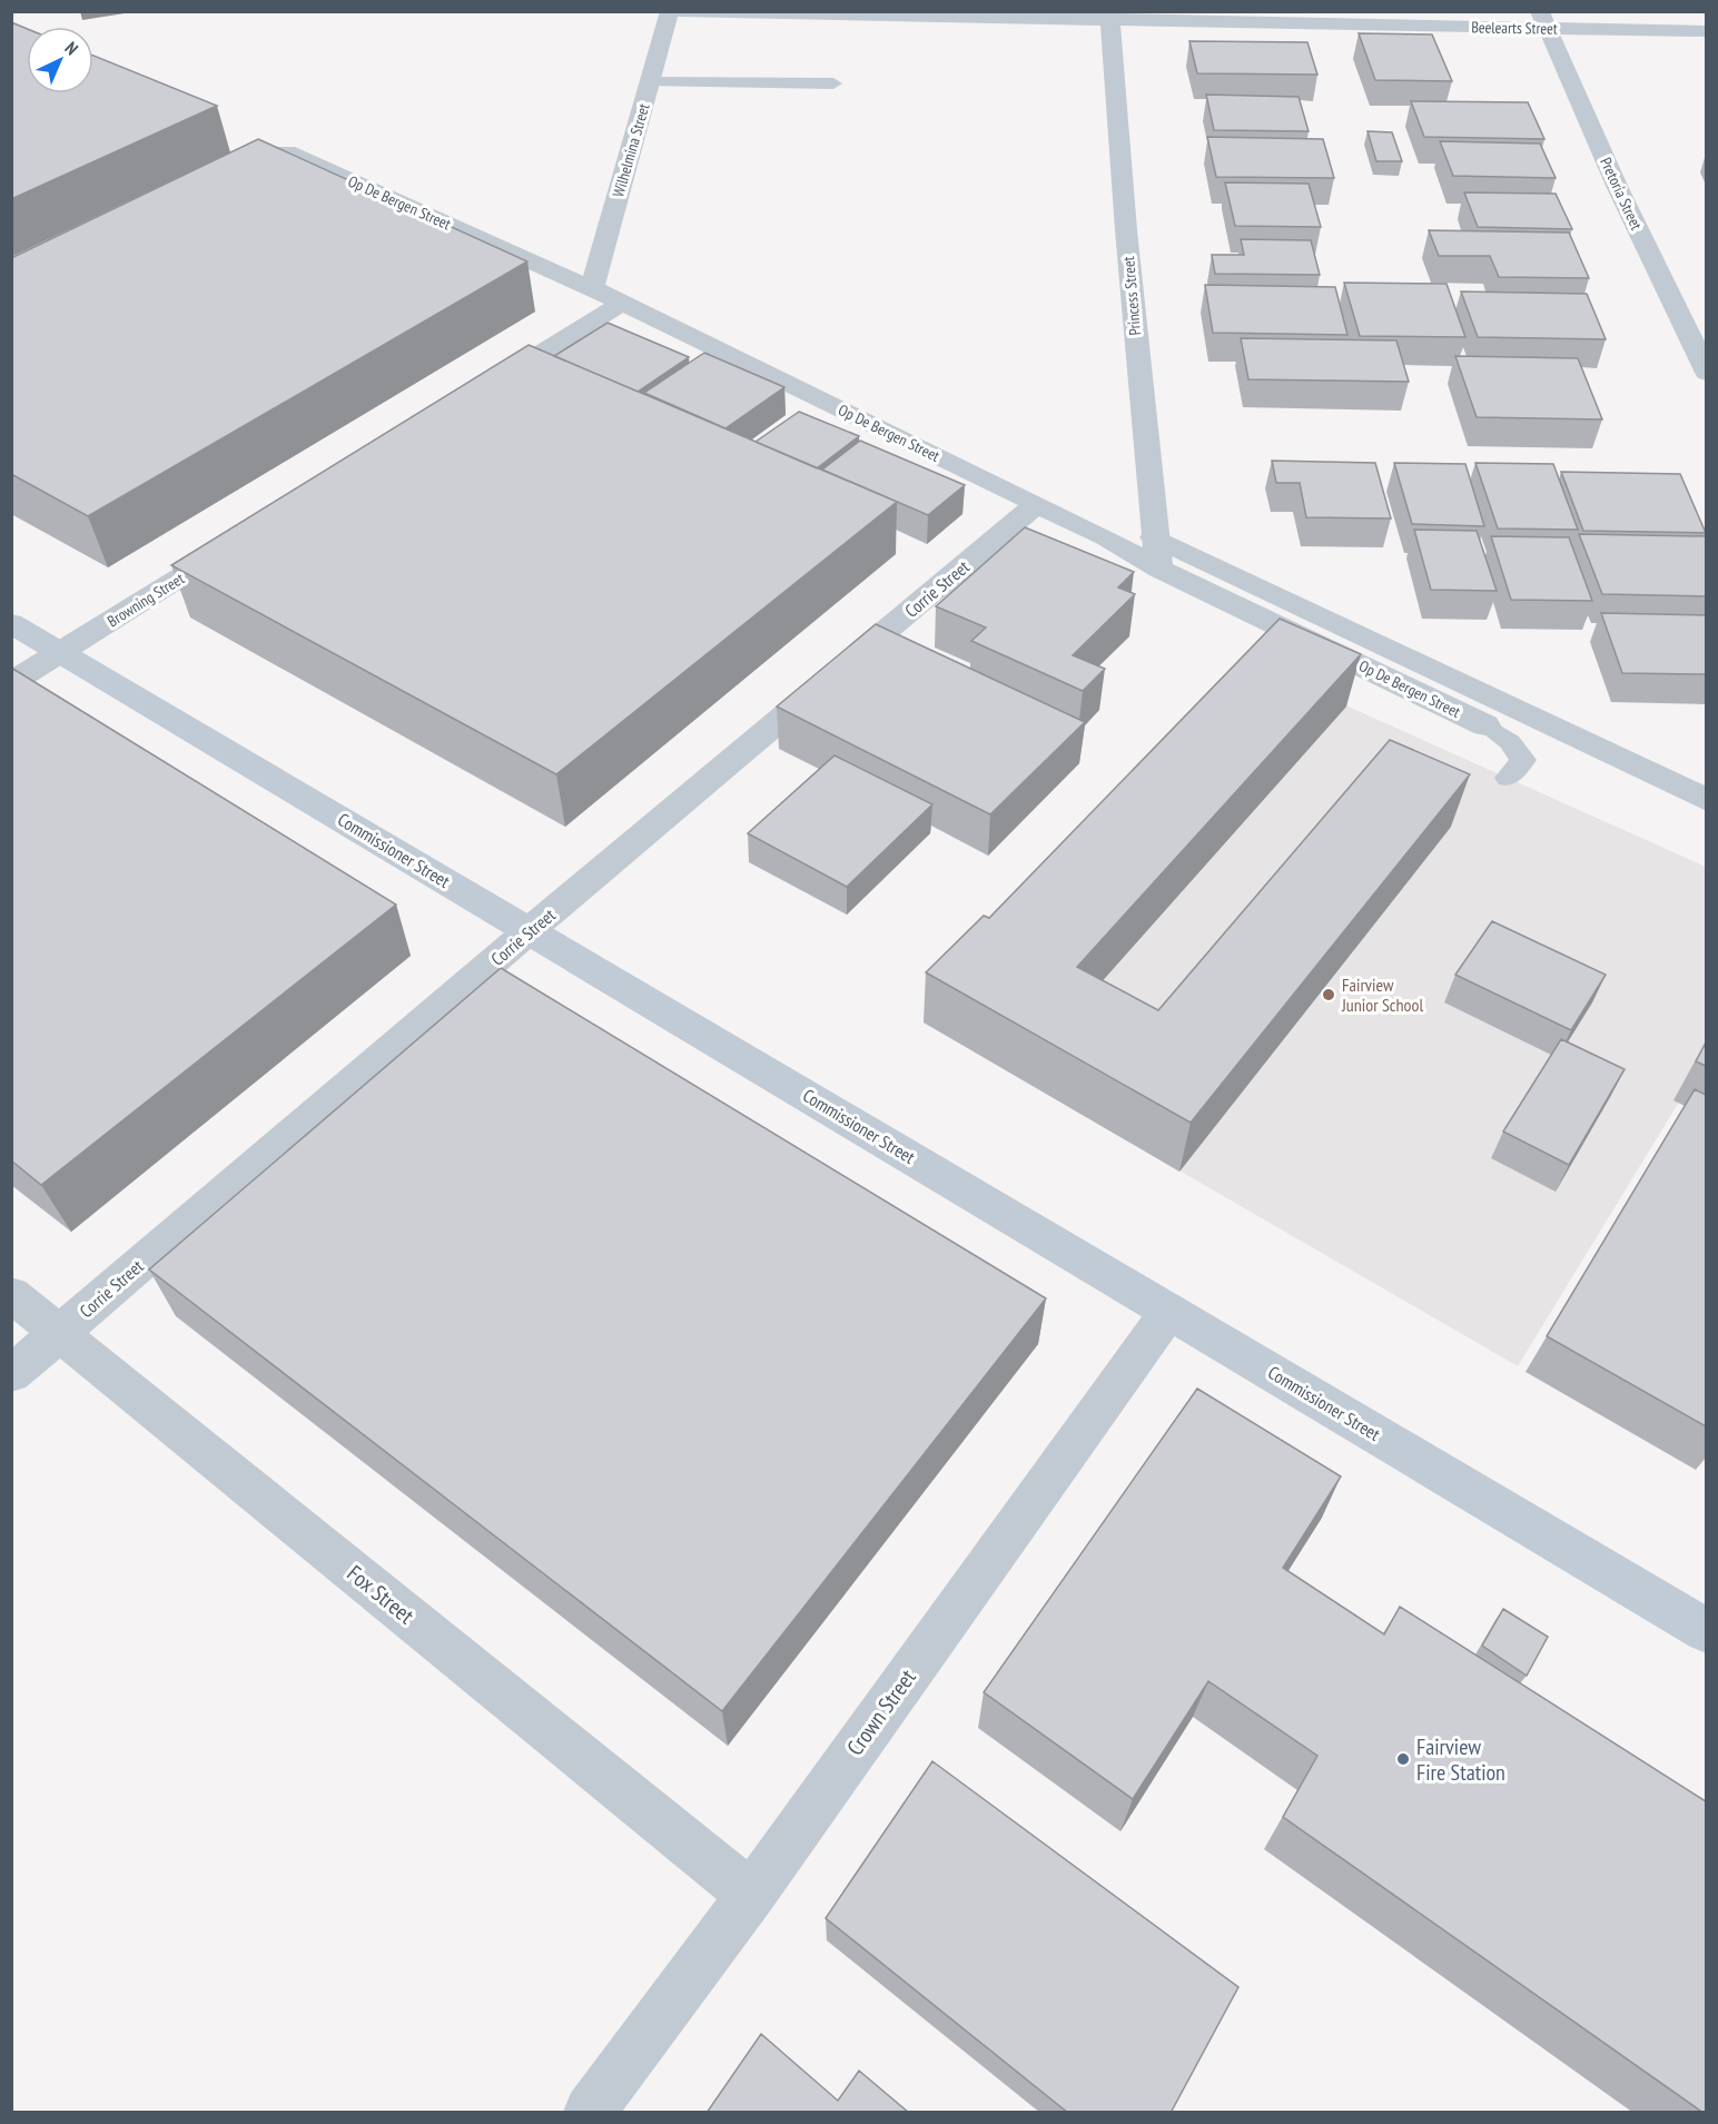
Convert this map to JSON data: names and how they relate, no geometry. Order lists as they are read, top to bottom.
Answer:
{
  "streets": {
    "main road": ["Commissioner Street"],
    "street": [
      "Beelearts Street",
      "Wilhelmina Street",
      "Pretoria Street",
      "Op De Bergen Street",
      "Princess Street",
      "Corrie Street",
      "Browning Street",
      "Fox Street",
      "Crown Street"
    ]
  },
  "crossings": [
    ["Beelearts Street", "Pretoria Street"],
    ["Beelearts Street", "Princess Street"],
    ["Wilhelmina Street", "Op De Bergen Street"],
    ["Op De Bergen Street", "Princess Street"],
    ["Op De Bergen Street", "Corrie Street"],
    ["Corrie Street", "Commissioner Street"],
    ["Corrie Street", "Fox Street"],
    ["Browning Street", "Commissioner Street"],
    ["Commissioner Street", "Crown Street"],
    ["Fox Street", "Crown Street"]
  ],
  "places": ["Fairview Junior School", "Fairview Fire Station"],
  "north": "top right"
}
